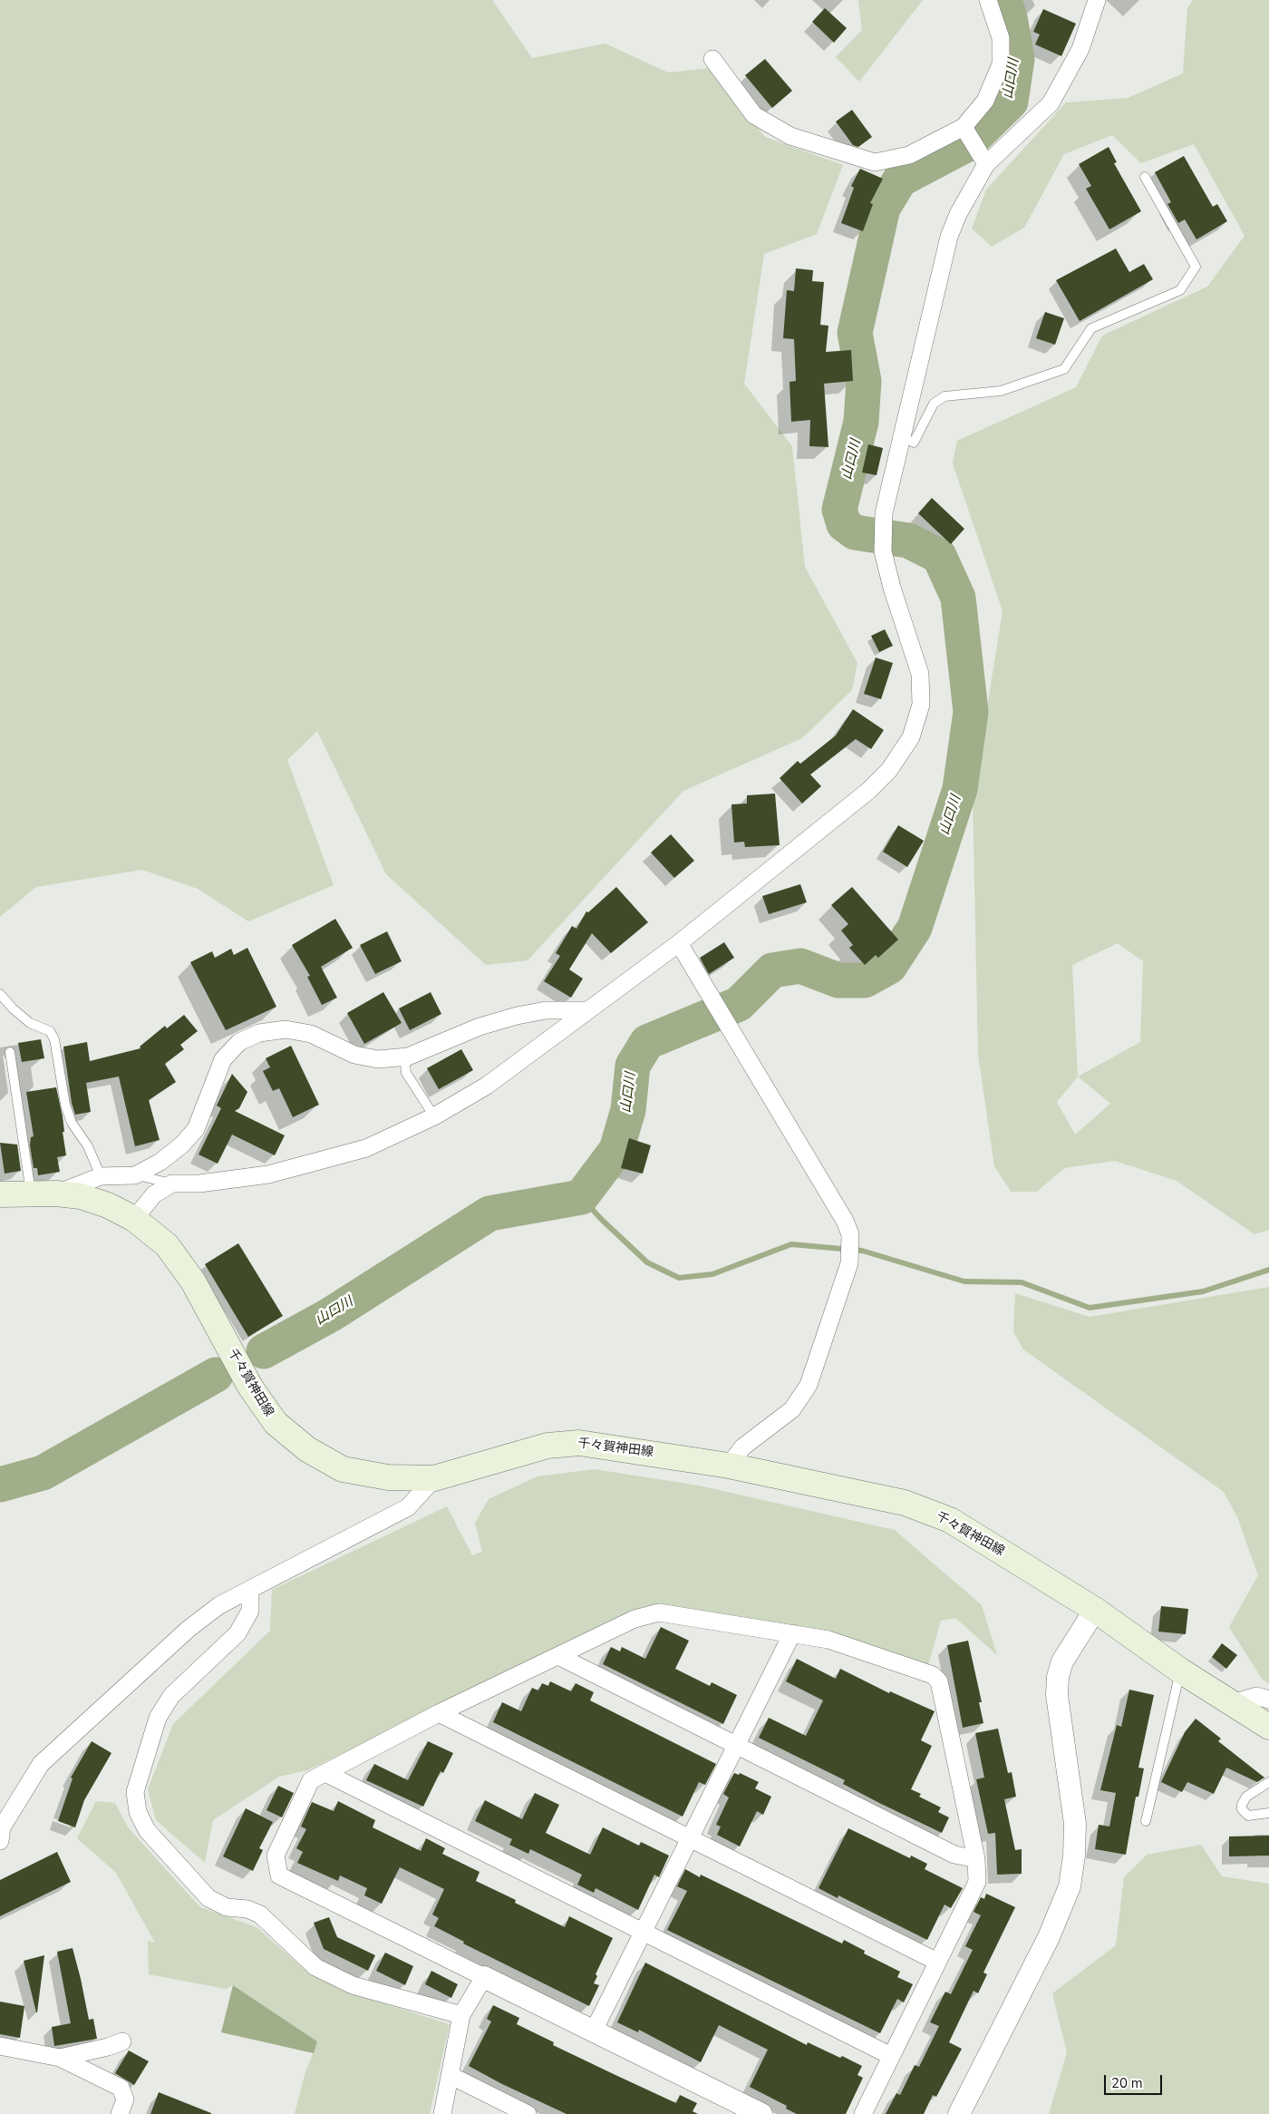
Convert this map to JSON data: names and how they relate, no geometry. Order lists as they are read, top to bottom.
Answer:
{
  "streets": {
    "main road": ["千々賀神田線"]
  },
  "water": ["山口川"],
  "scale_bar": "20 m"
}
